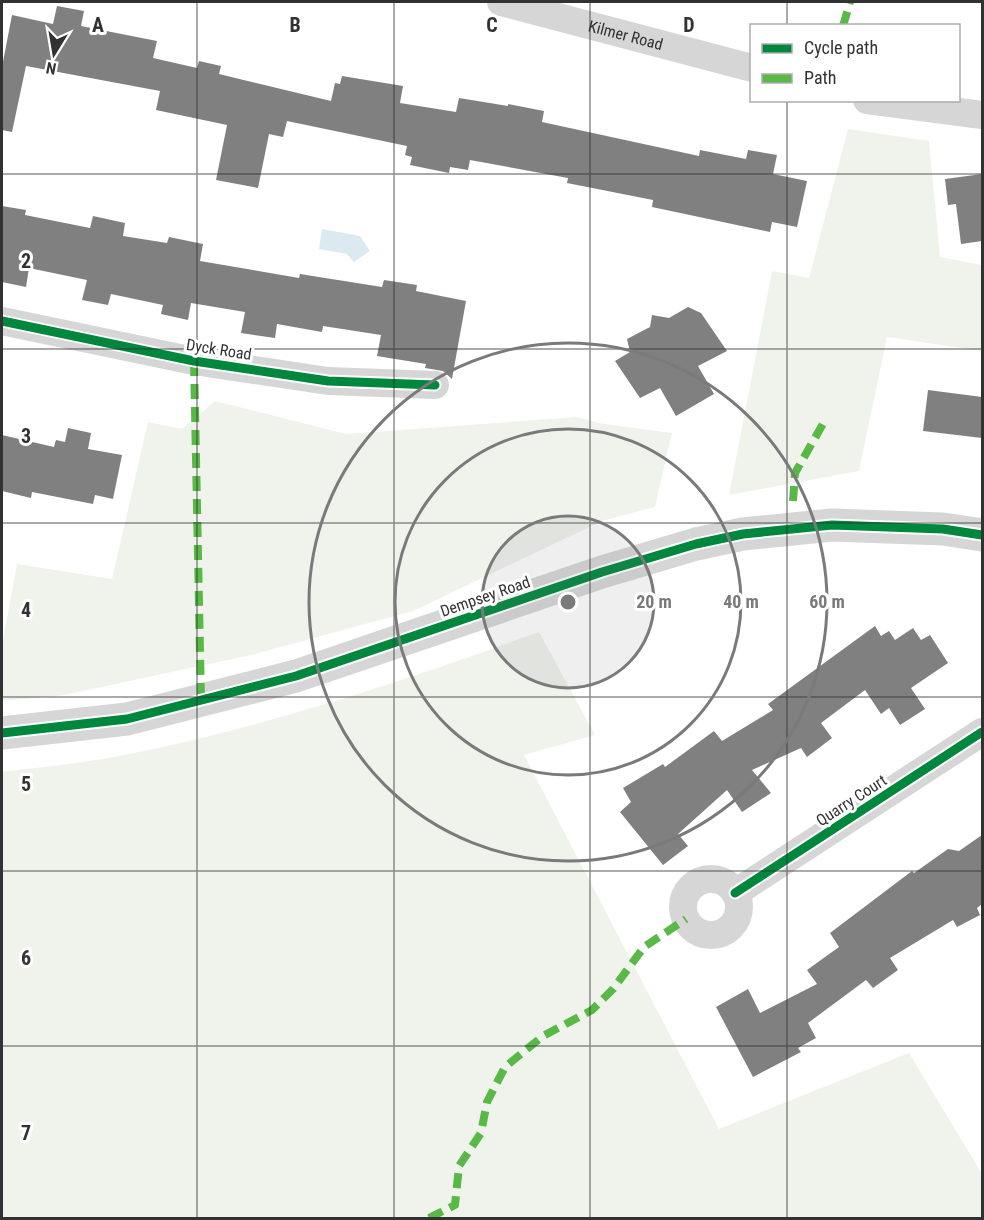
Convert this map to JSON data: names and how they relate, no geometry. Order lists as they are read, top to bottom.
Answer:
{
  "streets": {
    "street": [
      "Kilmer Road",
      "Dyck Road",
      "Dempsey Road",
      "Quarry Court"
    ]
  },
  "legend": ["Cycle path", "Path"],
  "north": "bottom",
  "grid": {
    "columns": [
      "A",
      "B",
      "C",
      "D"
    ],
    "rows": [
      "2",
      "3",
      "4",
      "5",
      "6",
      "7"
    ]
  },
  "rings": ["20 m", "40 m", "60 m"]
}
